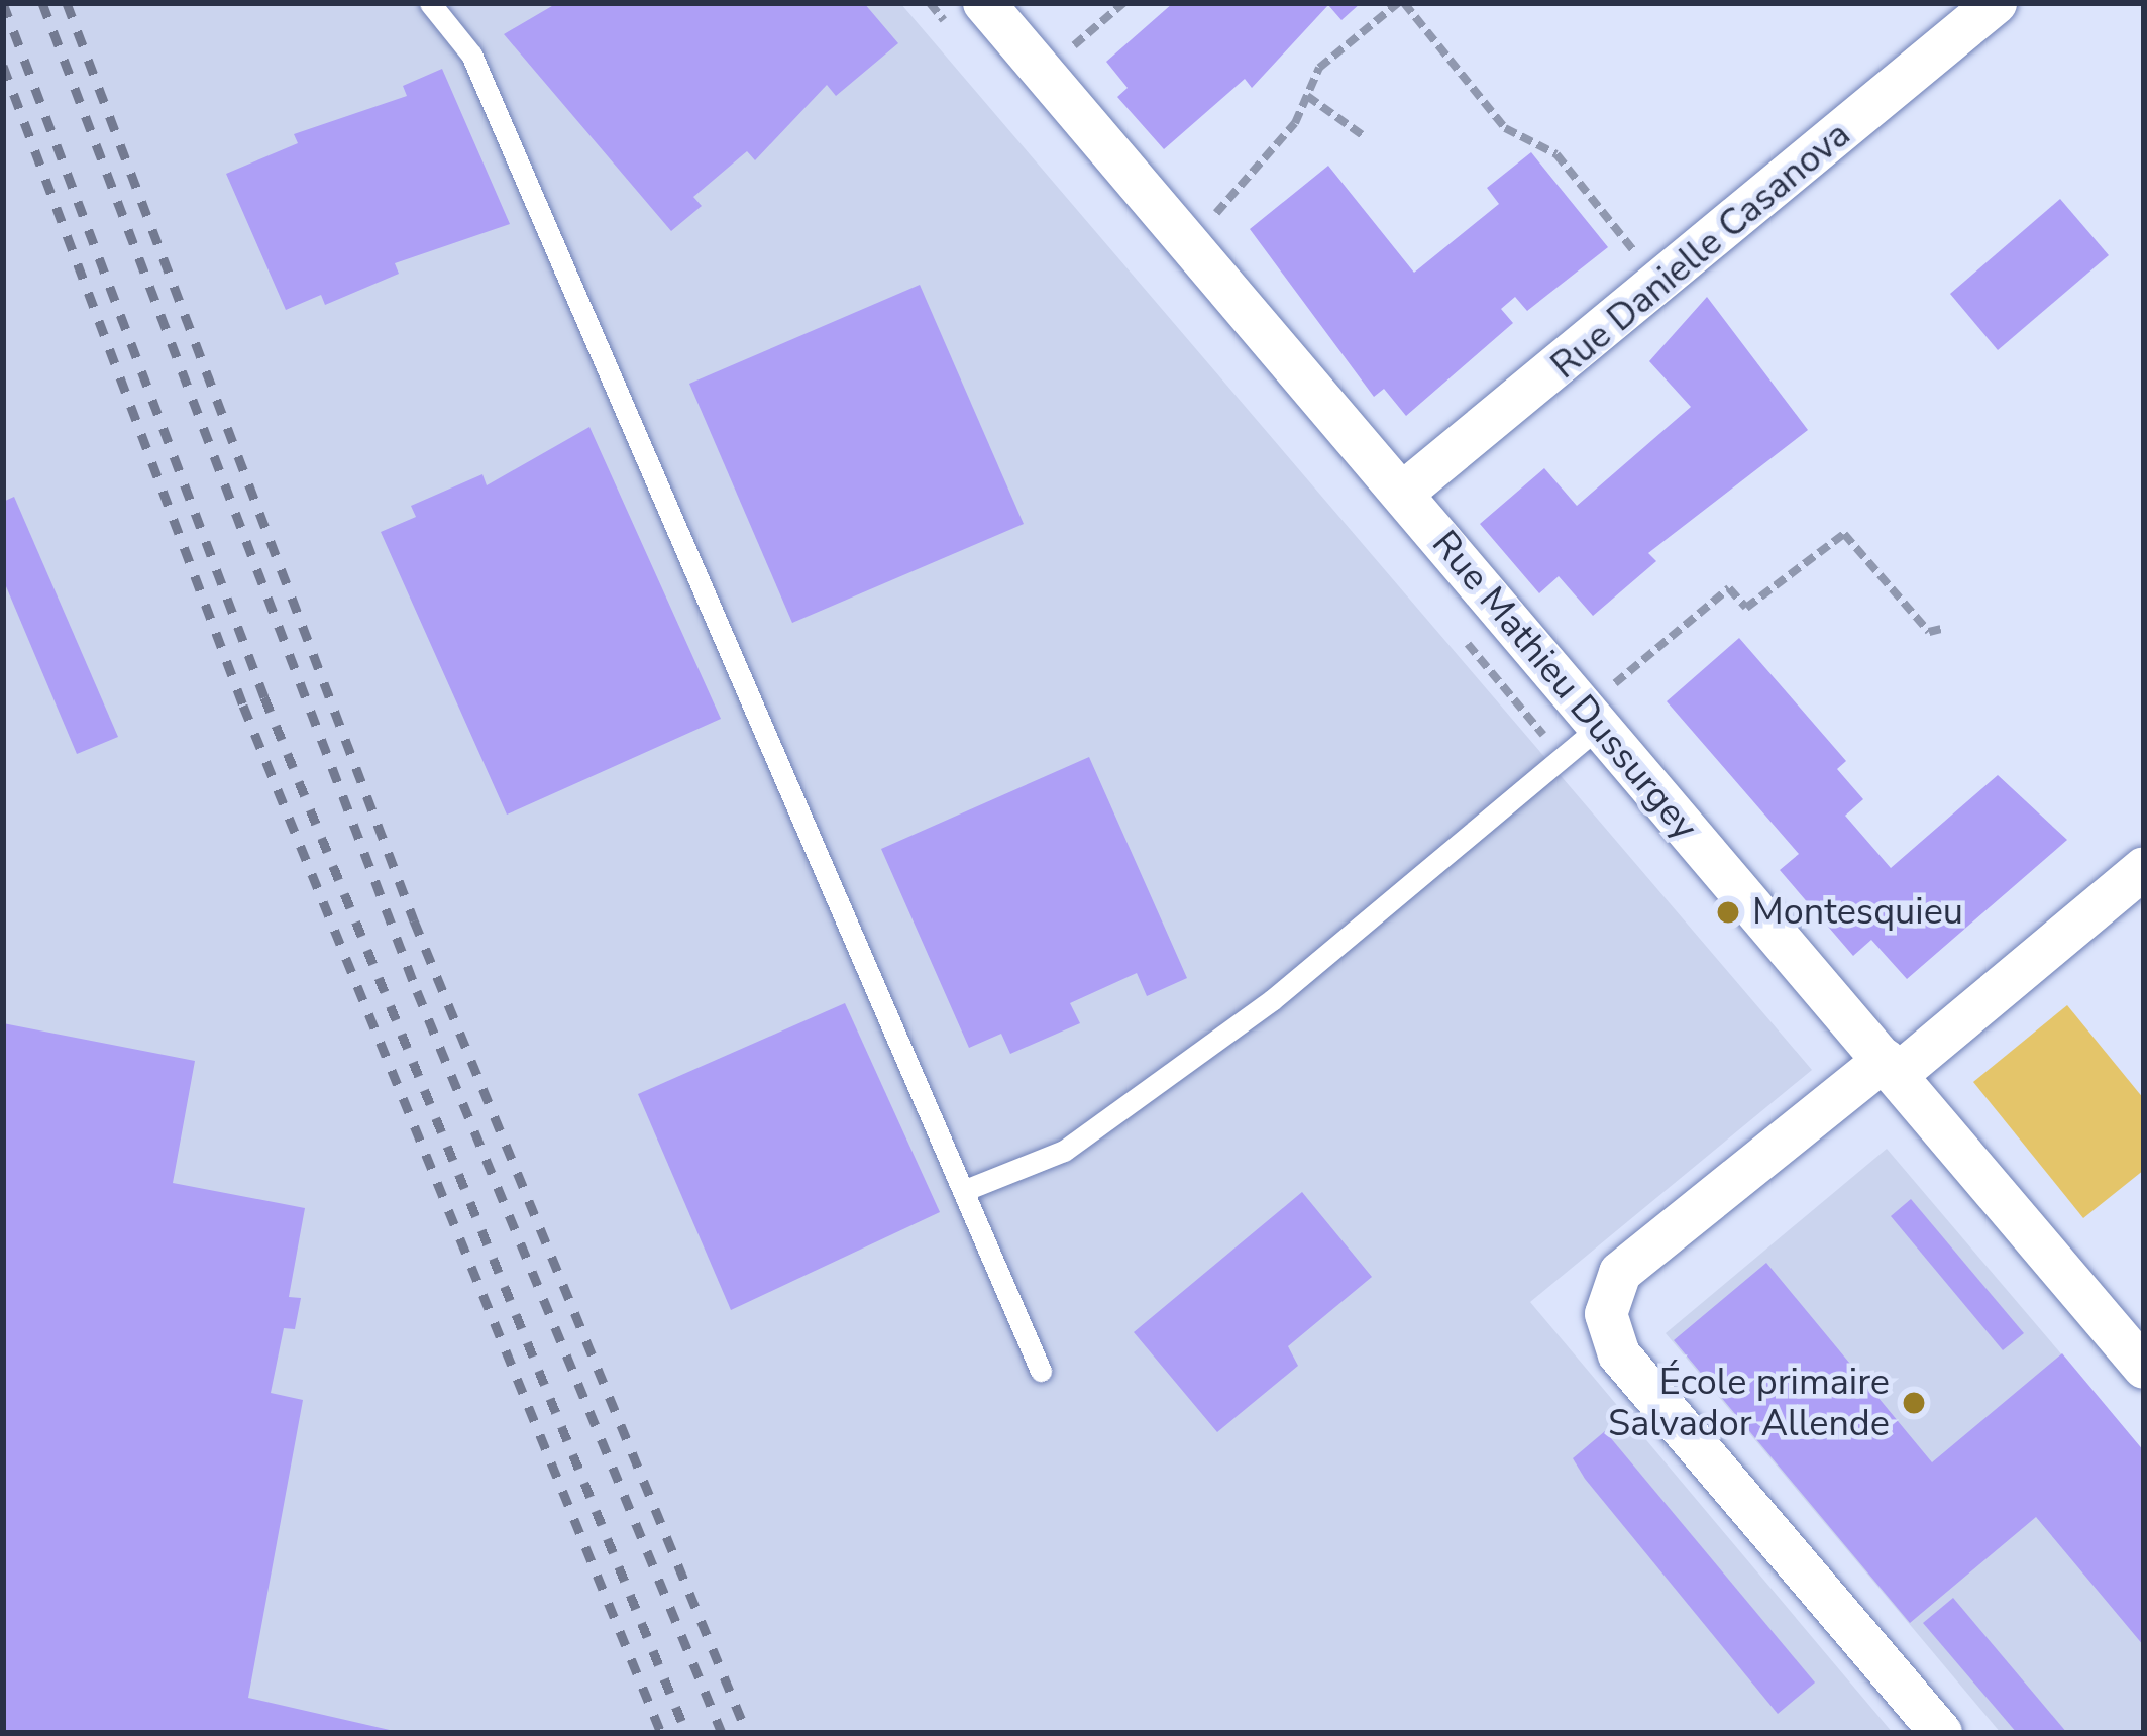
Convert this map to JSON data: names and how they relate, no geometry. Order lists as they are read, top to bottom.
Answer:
{
  "streets": {
    "street": ["Rue Danielle Casanova", "Rue Mathieu Dussurgey"]
  },
  "crossings": [
    ["Rue Danielle Casanova", "Rue Mathieu Dussurgey"]
  ],
  "places": ["Montesquieu", "École primaire Salvador Allende"]
}
